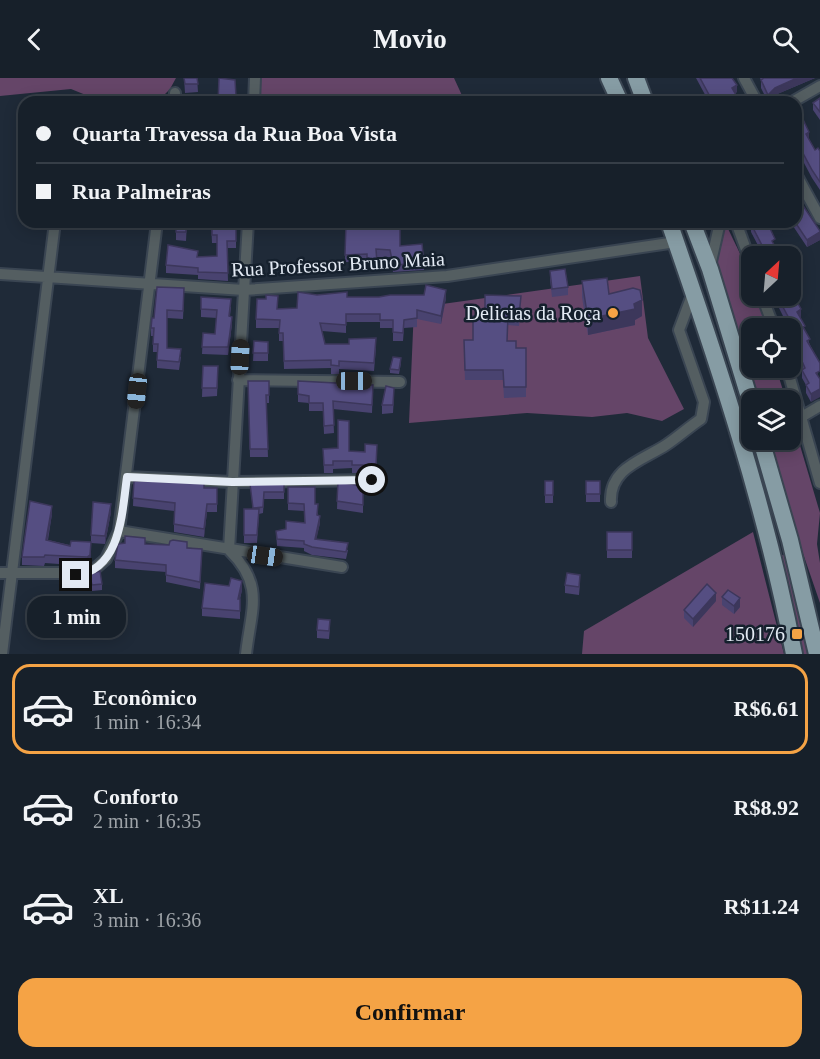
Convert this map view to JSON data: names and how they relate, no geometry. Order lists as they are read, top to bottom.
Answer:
{
  "streets": {
    "street": ["Rua Professor Bruno Maia"]
  },
  "places": {
    "other": ["Delicias da Roça"],
    "transit": ["150176"]
  },
  "north": "top right",
  "page": {
    "header": "Movio",
    "banner": ["Quarta Travessa da Rua Boa Vista", "Rua Palmeiras"],
    "bubble": "1 min",
    "list": [
      {
        "name": "Econômico",
        "note": "1 min · 16:34",
        "value": "R$6.61"
      },
      {
        "name": "Conforto",
        "note": "2 min · 16:35",
        "value": "R$8.92"
      },
      {
        "name": "XL",
        "note": "3 min · 16:36",
        "value": "R$11.24"
      }
    ],
    "buttons": "Confirmar"
  }
}
